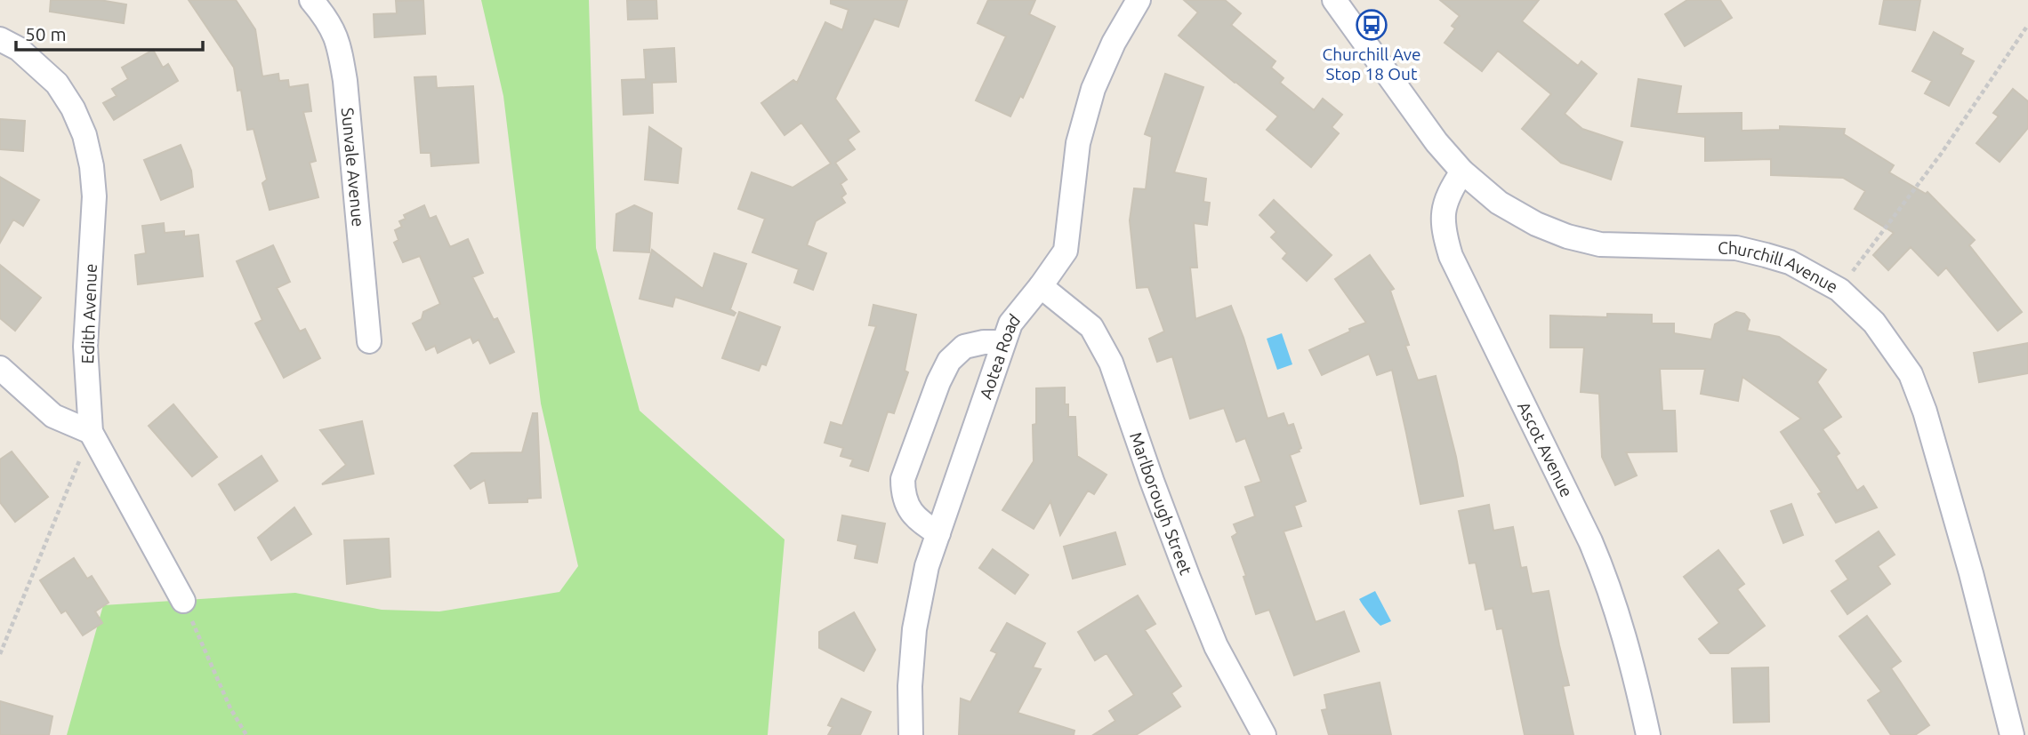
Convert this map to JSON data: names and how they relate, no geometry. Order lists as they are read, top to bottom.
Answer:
{
  "streets": {
    "street": [
      "Sunvale Avenue",
      "Churchill Avenue",
      "Edith Avenue",
      "Aotea Road",
      "Ascot Avenue",
      "Marlborough Street"
    ]
  },
  "crossings": [
    ["Churchill Avenue", "Ascot Avenue"],
    ["Aotea Road", "Marlborough Street"]
  ],
  "places": {
    "bus stop": ["Churchill Ave Stop 18 Out"]
  },
  "scale_bar": "50 m"
}
